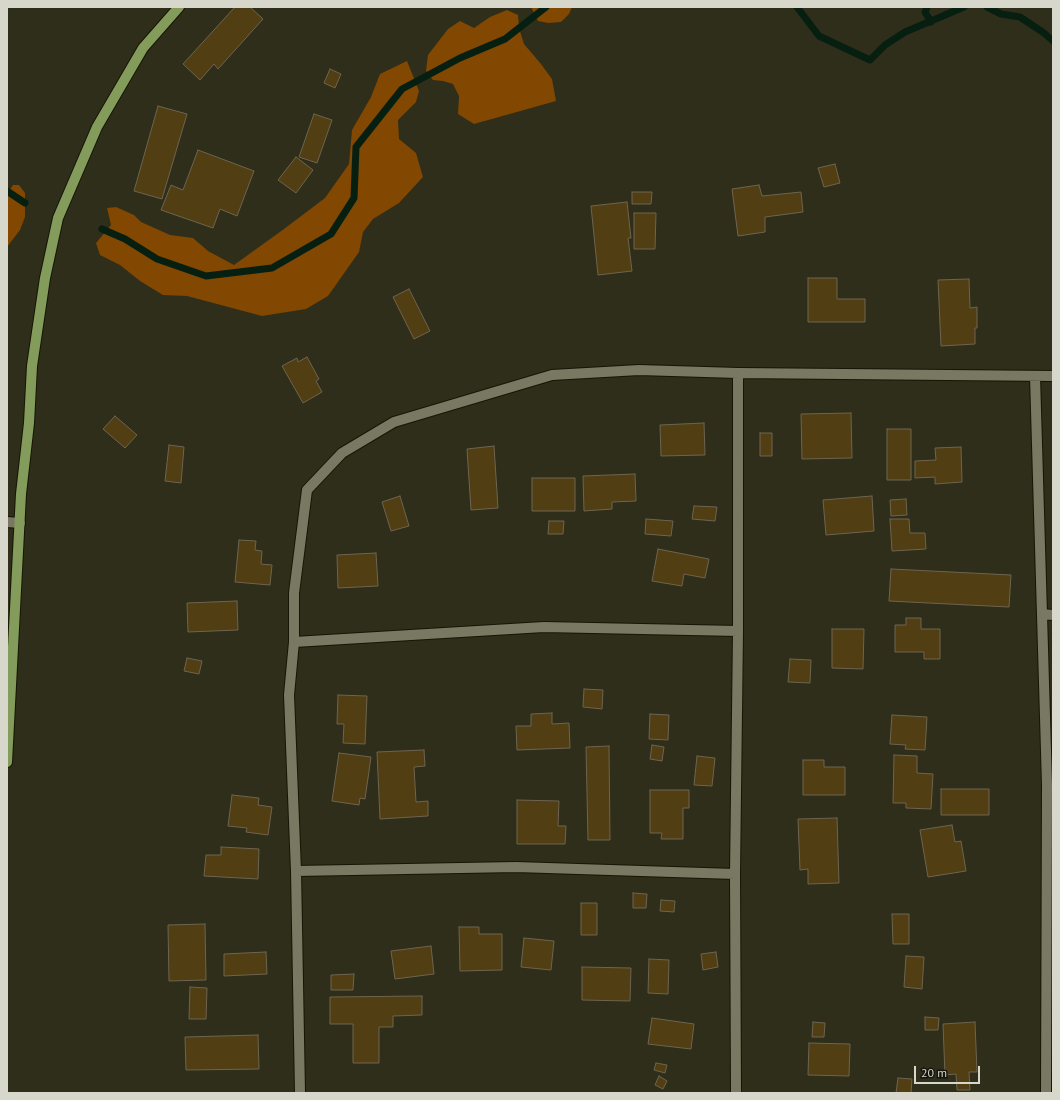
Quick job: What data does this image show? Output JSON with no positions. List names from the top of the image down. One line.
{"scale_bar":"20 m"}
